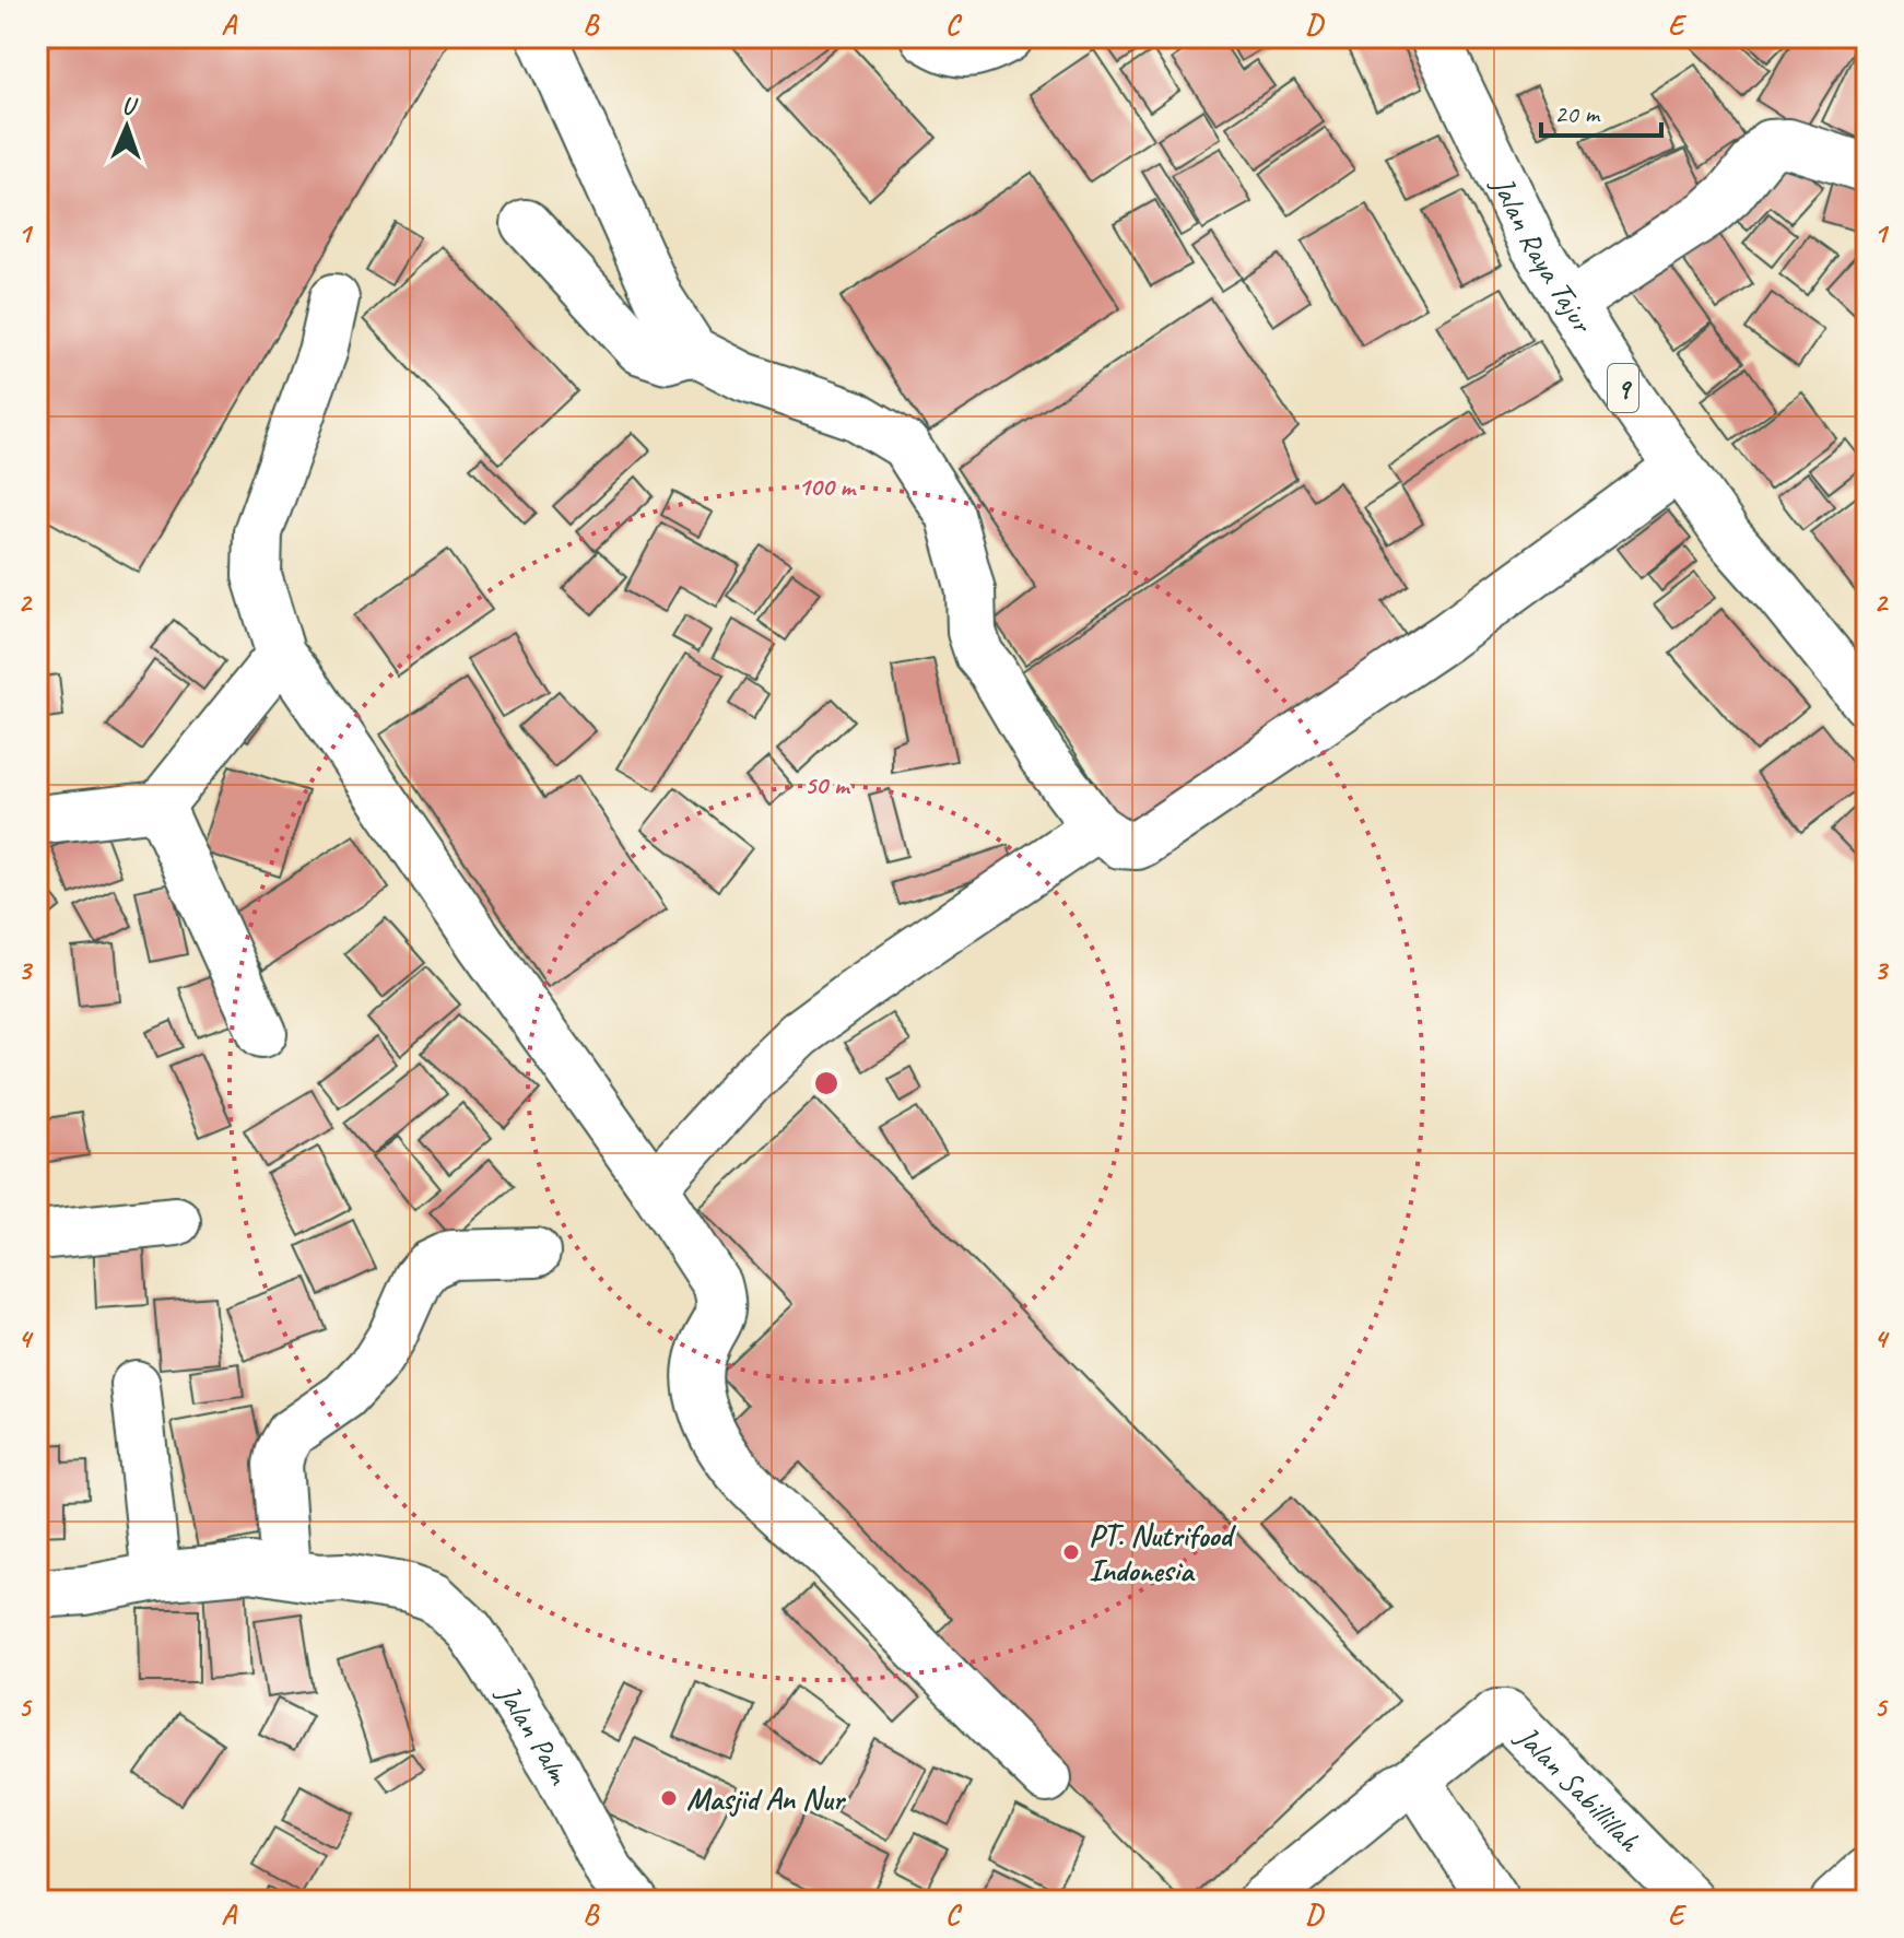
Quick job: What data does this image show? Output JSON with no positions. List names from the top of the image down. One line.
{"streets":{"main road":["Jalan Raya Tajur","9","Jalan Palm","Jalan Sabillillah"]},"places":["PT. Nutrifood Indonesia","Masjid An Nur"],"scale_bar":"20 m","north":"top","grid":{"columns":["A","B","C","D","E"],"rows":["1","2","3","4","5"]},"rings":["100 m","50 m"]}
